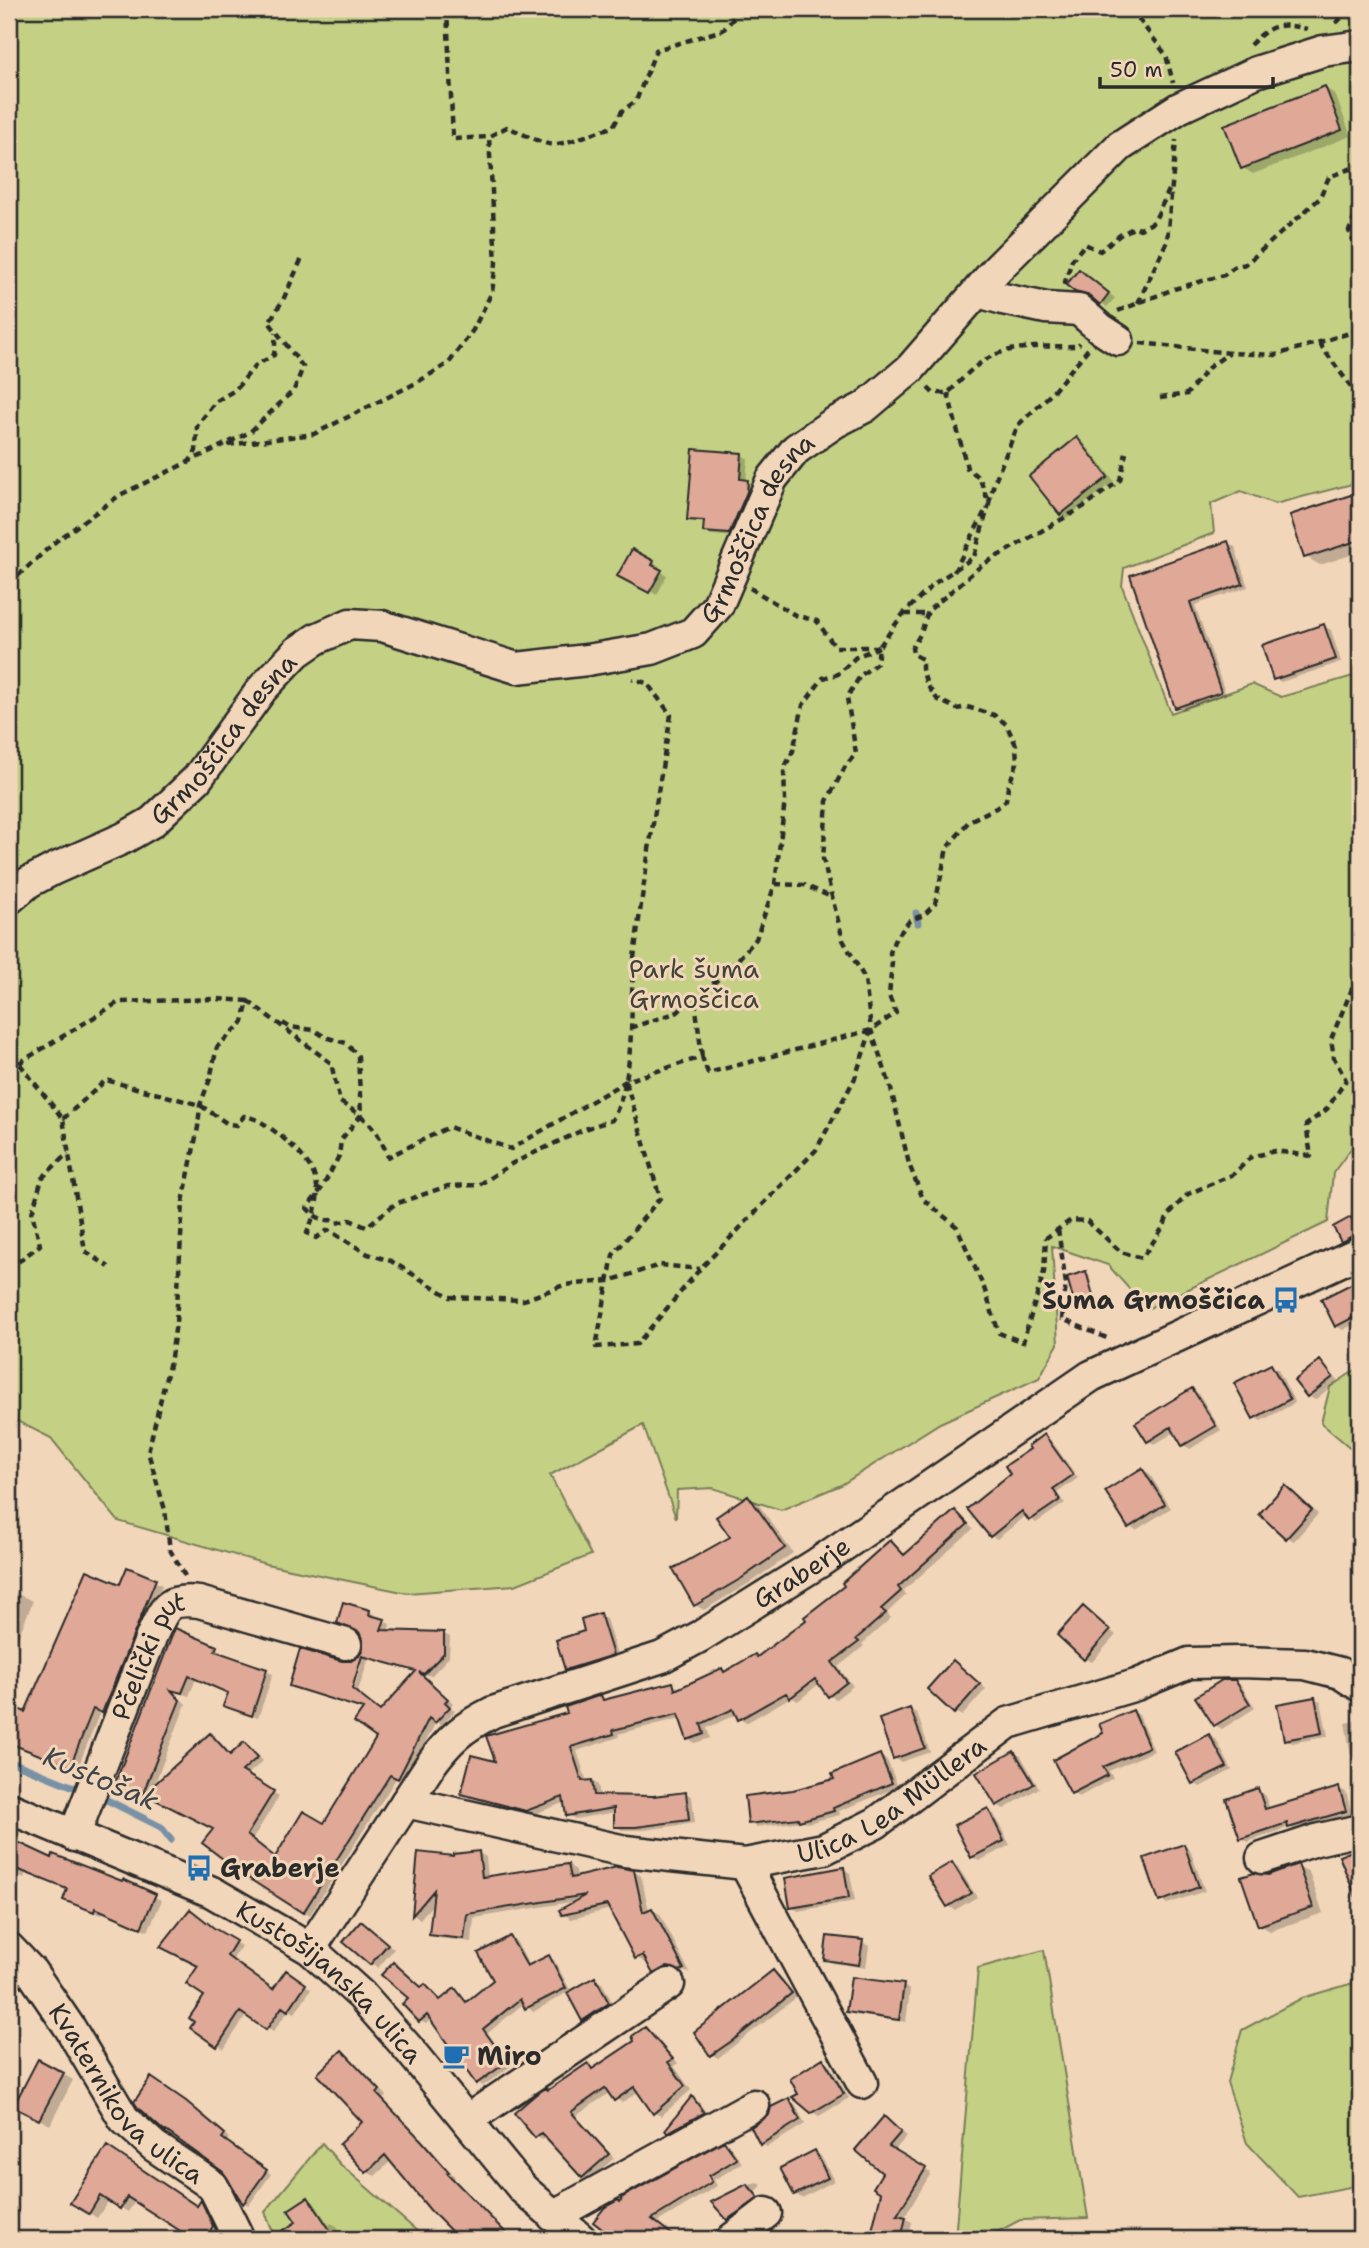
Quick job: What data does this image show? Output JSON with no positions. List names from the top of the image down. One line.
{"streets":{"street":["Grmoščica desna","Graberje","Pčelički put","Ulica Lea Müllera","Kustošijanska ulica","Kvaternikova ulica"]},"crossings":[["Graberje","Ulica Lea Müllera"],["Graberje","Kustošijanska ulica"],["Pčelički put","Kustošijanska ulica"]],"water":["Kustošak"],"parks":["Park šuma Grmoščica"],"places":{"bus stop":["Šuma Grmoščica","Graberje"],"cafe":["Miro"]},"scale_bar":"50 m"}
